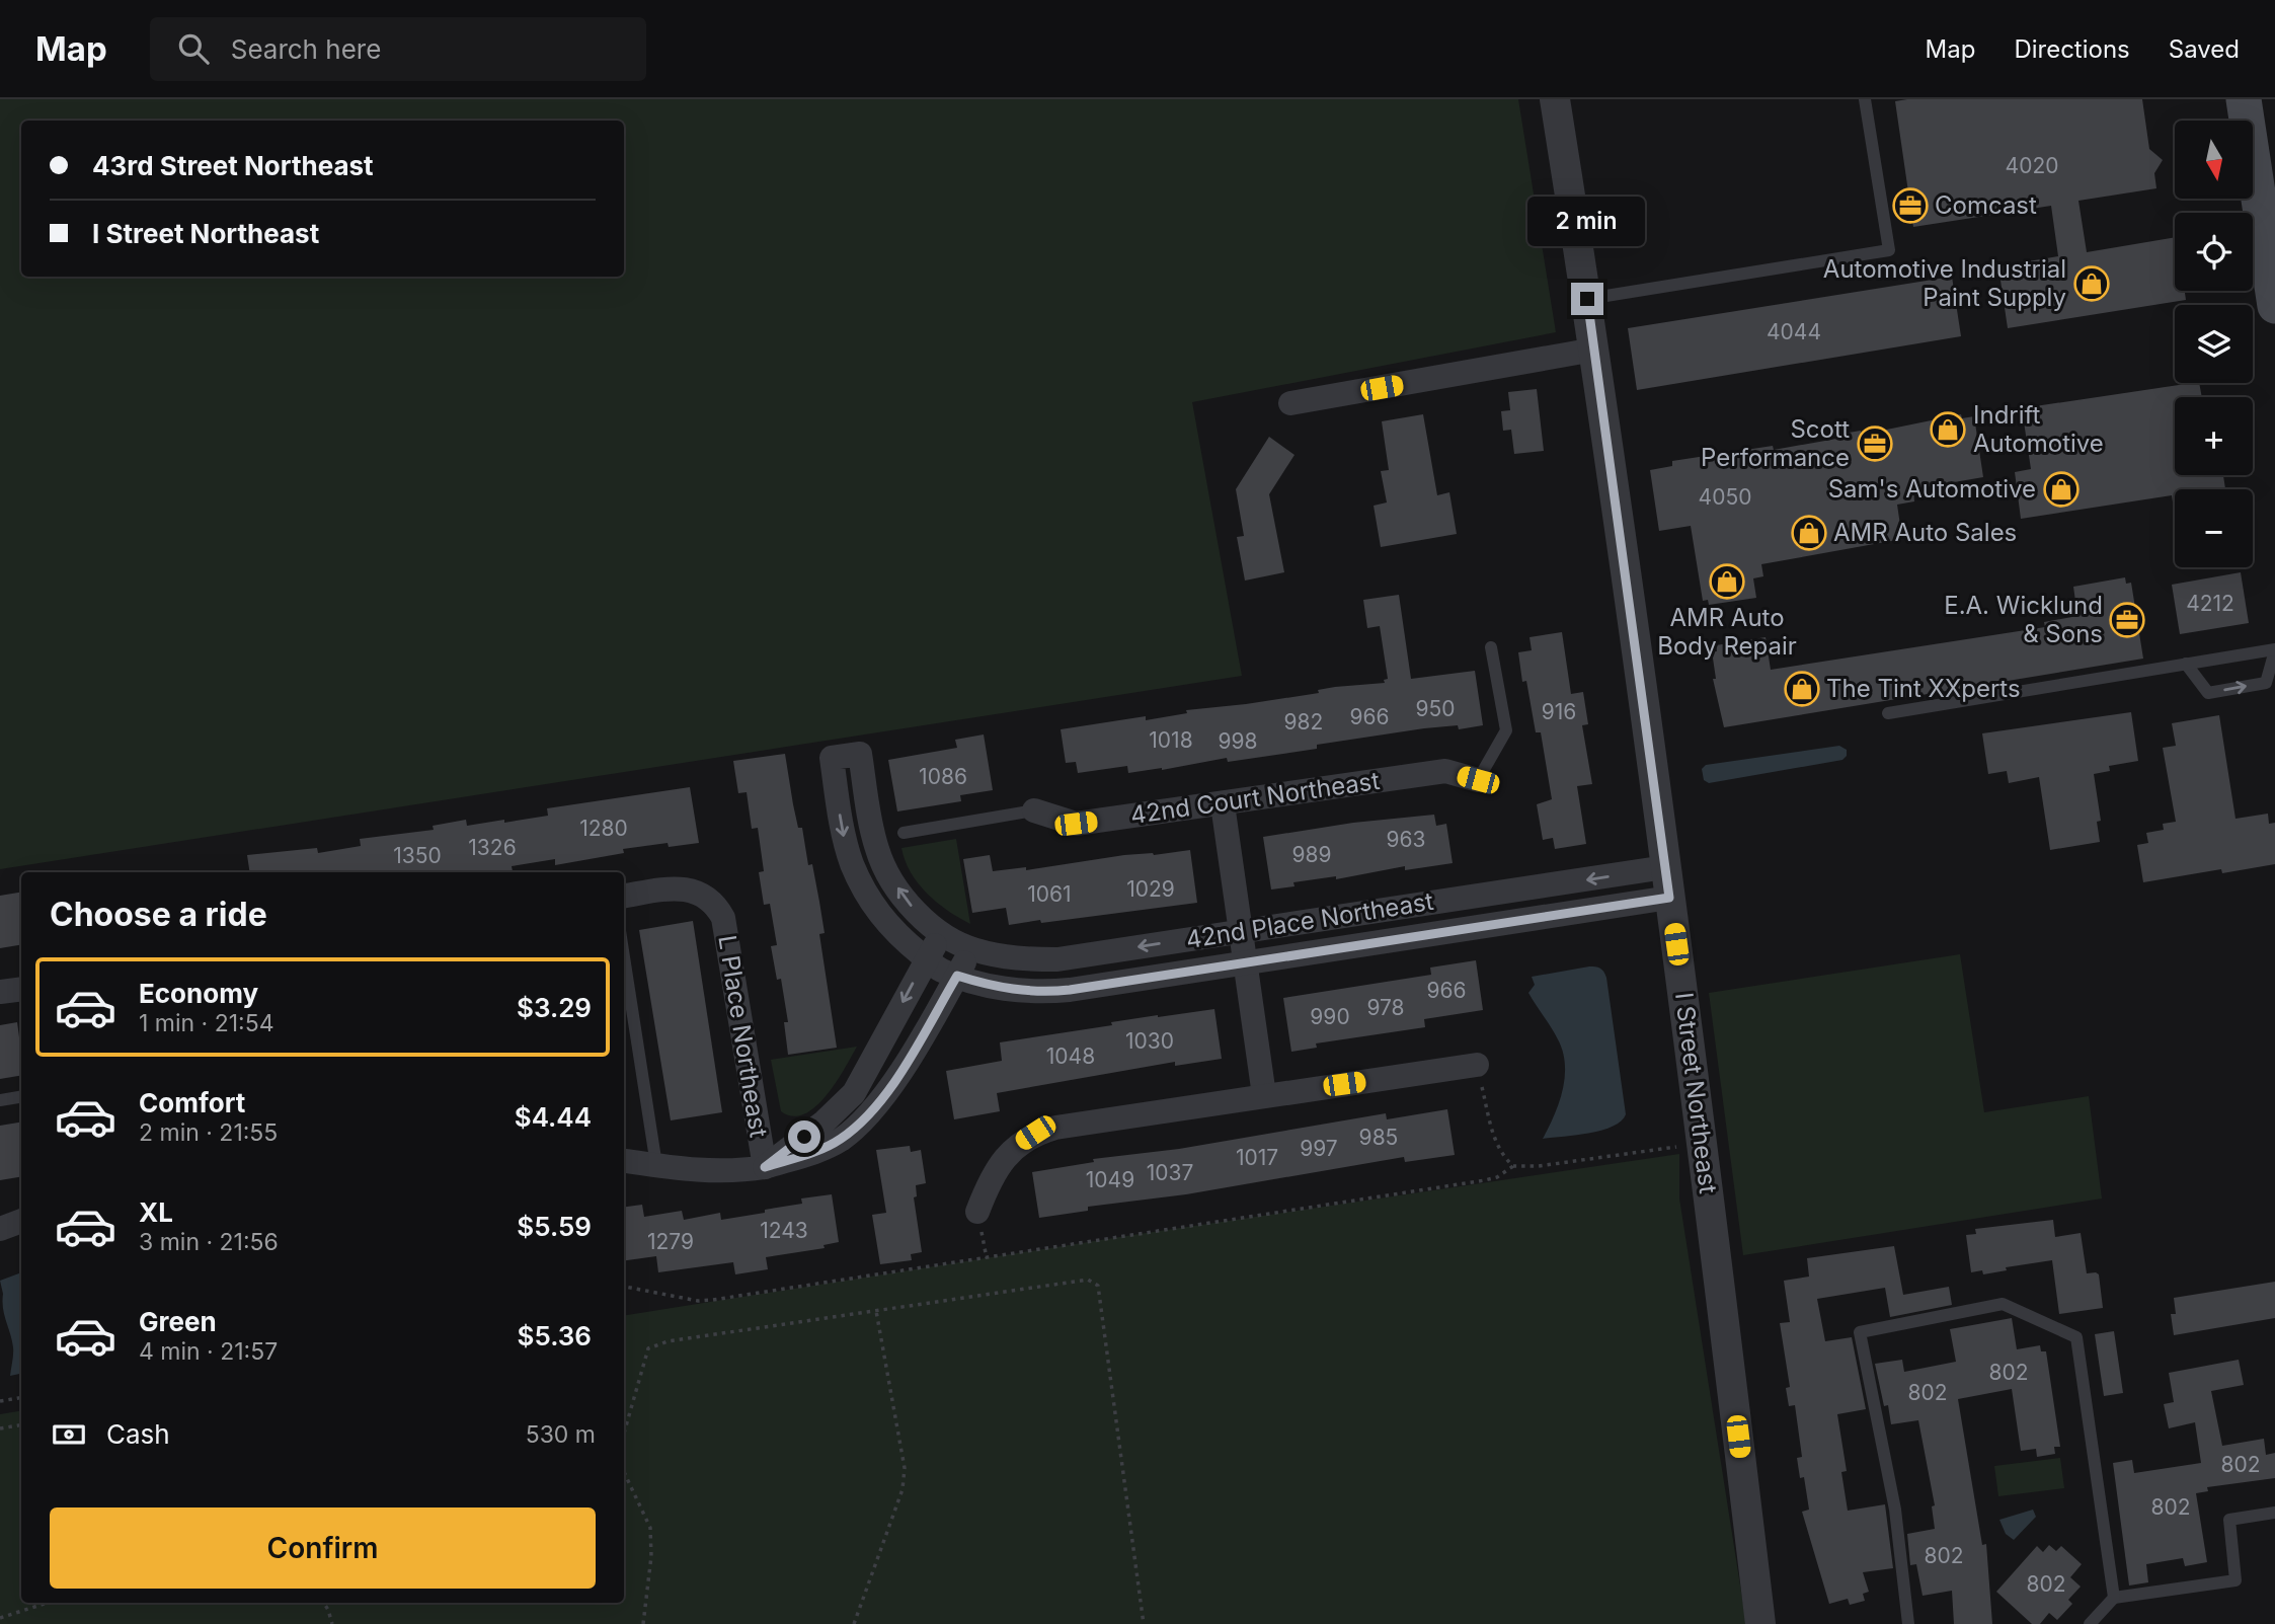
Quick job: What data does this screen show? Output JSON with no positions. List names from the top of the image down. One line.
{"streets":{"street":["42nd Court Northeast","42nd Place Northeast","L Place Northeast","I Street Northeast"]},"crossings":[["42nd Place Northeast","I Street Northeast"]],"places":{"office":["Comcast","Scott Performance","E.A. Wicklund & Sons"],"shop":["Automotive Industrial Paint Supply","Indrift Automotive","Sam's Automotive","AMR Auto Sales","AMR Auto Body Repair","The Tint XXperts"]},"house_numbers":["4020","4044","4050","4212","950","916","966","982","1018","998","1086","1280","963","1326","989","1350","1029","1061","966","978","990","1030","1048","985","997","1017","1037","1049","1243","1279","802","802","802","802","802","802"],"north":"bottom","page":{"header":"Map","search":"Search here","nav":["Map","Directions","Saved"],"map_buttons":["+","−"],"banner":["43rd Street Northeast","I Street Northeast"],"bubble":"2 min","heading":"Choose a ride","list":[{"name":"Economy","note":"1 min · 21:54","value":"$3.29"},{"name":"Comfort","note":"2 min · 21:55","value":"$4.44"},{"name":"XL","note":"3 min · 21:56","value":"$5.59"},{"name":"Green","note":"4 min · 21:57","value":"$5.36"}],"pay":["Cash","530 m"],"buttons":"Confirm"}}
